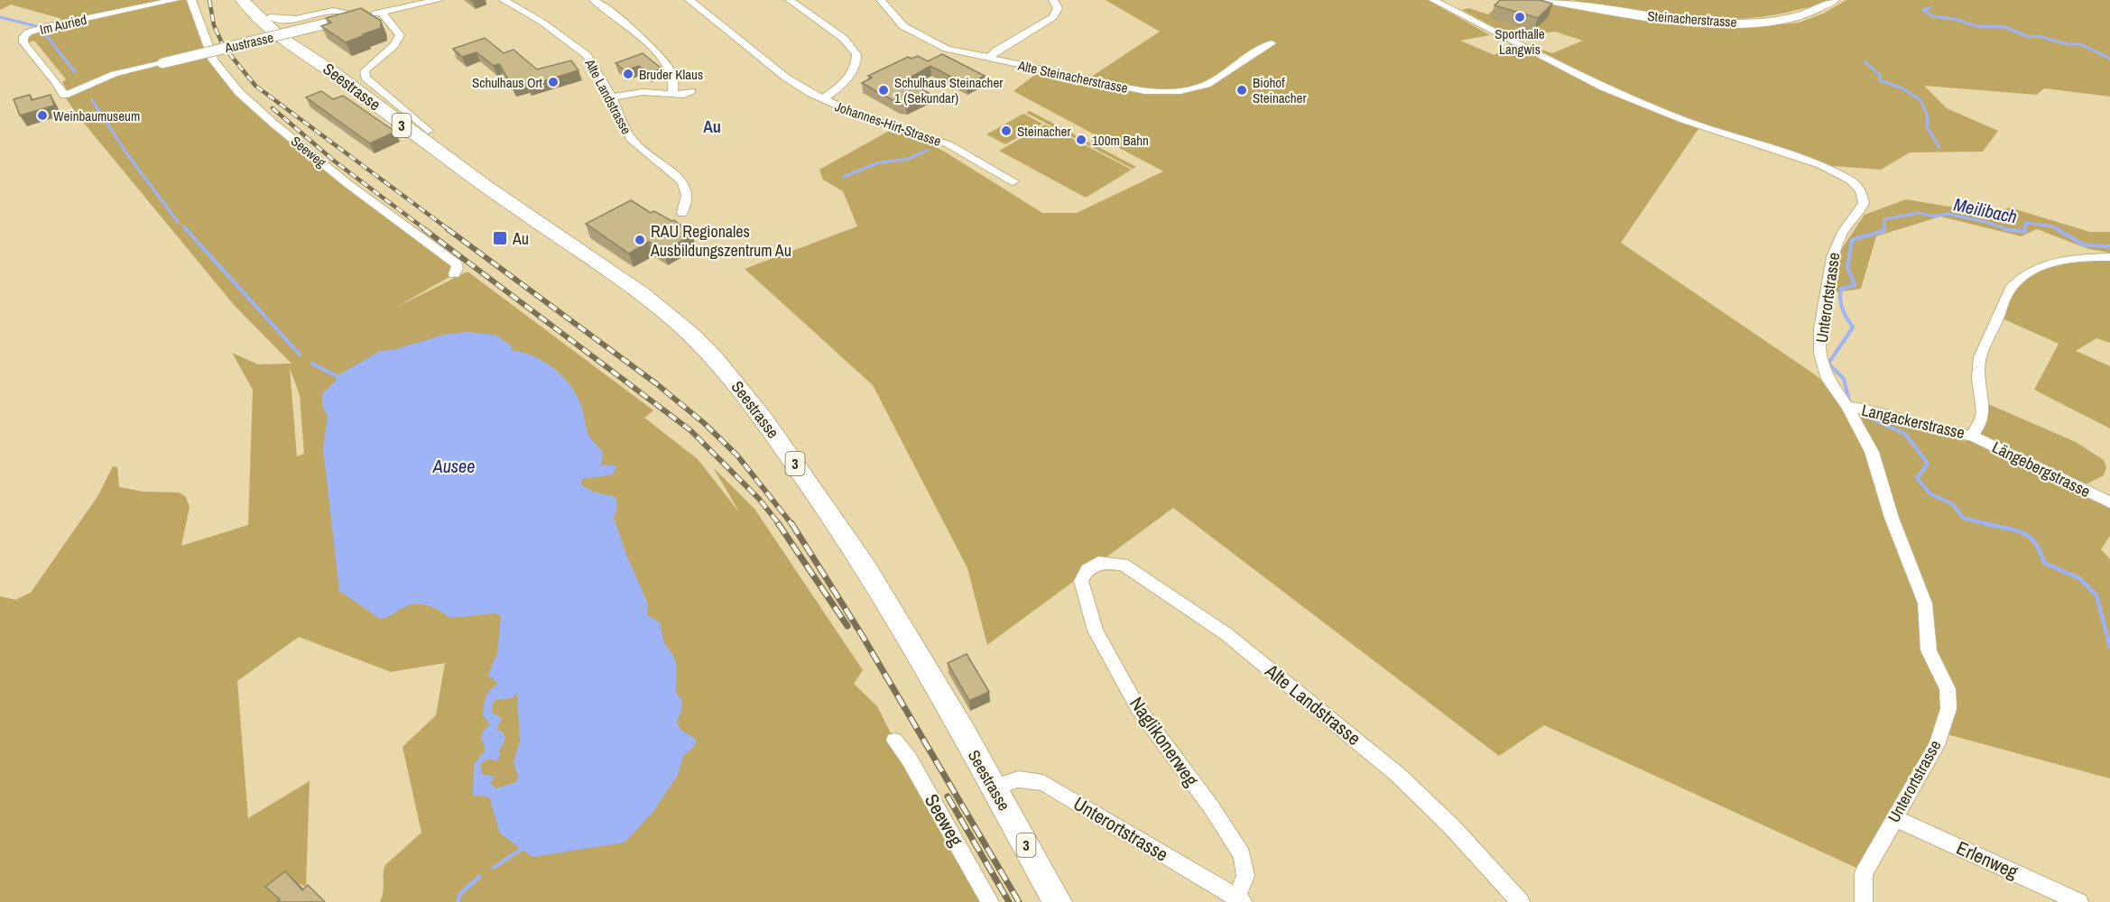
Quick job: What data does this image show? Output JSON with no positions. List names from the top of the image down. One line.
{"streets":{"main road":["Seestrasse","3"],"street":["Steinacherstrasse","Im Auried","Austrasse","Alte Steinacherstrasse","Alte Landstrasse","Johannes-Hirt-Strasse","Seeweg","Unterortstrasse","Langackerstrasse","Längebergstrasse","Naglikonerweg","Erlenweg"]},"crossings":[["Im Auried","Austrasse"],["Seestrasse","Unterortstrasse"],["Alte Landstrasse","Naglikonerweg"],["Unterortstrasse","Langackerstrasse"],["Unterortstrasse","Naglikonerweg"],["Unterortstrasse","Erlenweg"],["Langackerstrasse","Längebergstrasse"]],"districts":["Au"],"water":["Meilibach","Ausee"],"places":{"other":["Sporthalle Langwis","Bruder Klaus","Schulhaus Ort","Schulhaus Steinacher 1 (Sekundar)","Biohof Steinacher","Weinbaumuseum","Steinacher","100m Bahn","RAU Regionales Ausbildungszentrum Au"],"transit":["Au"]}}
